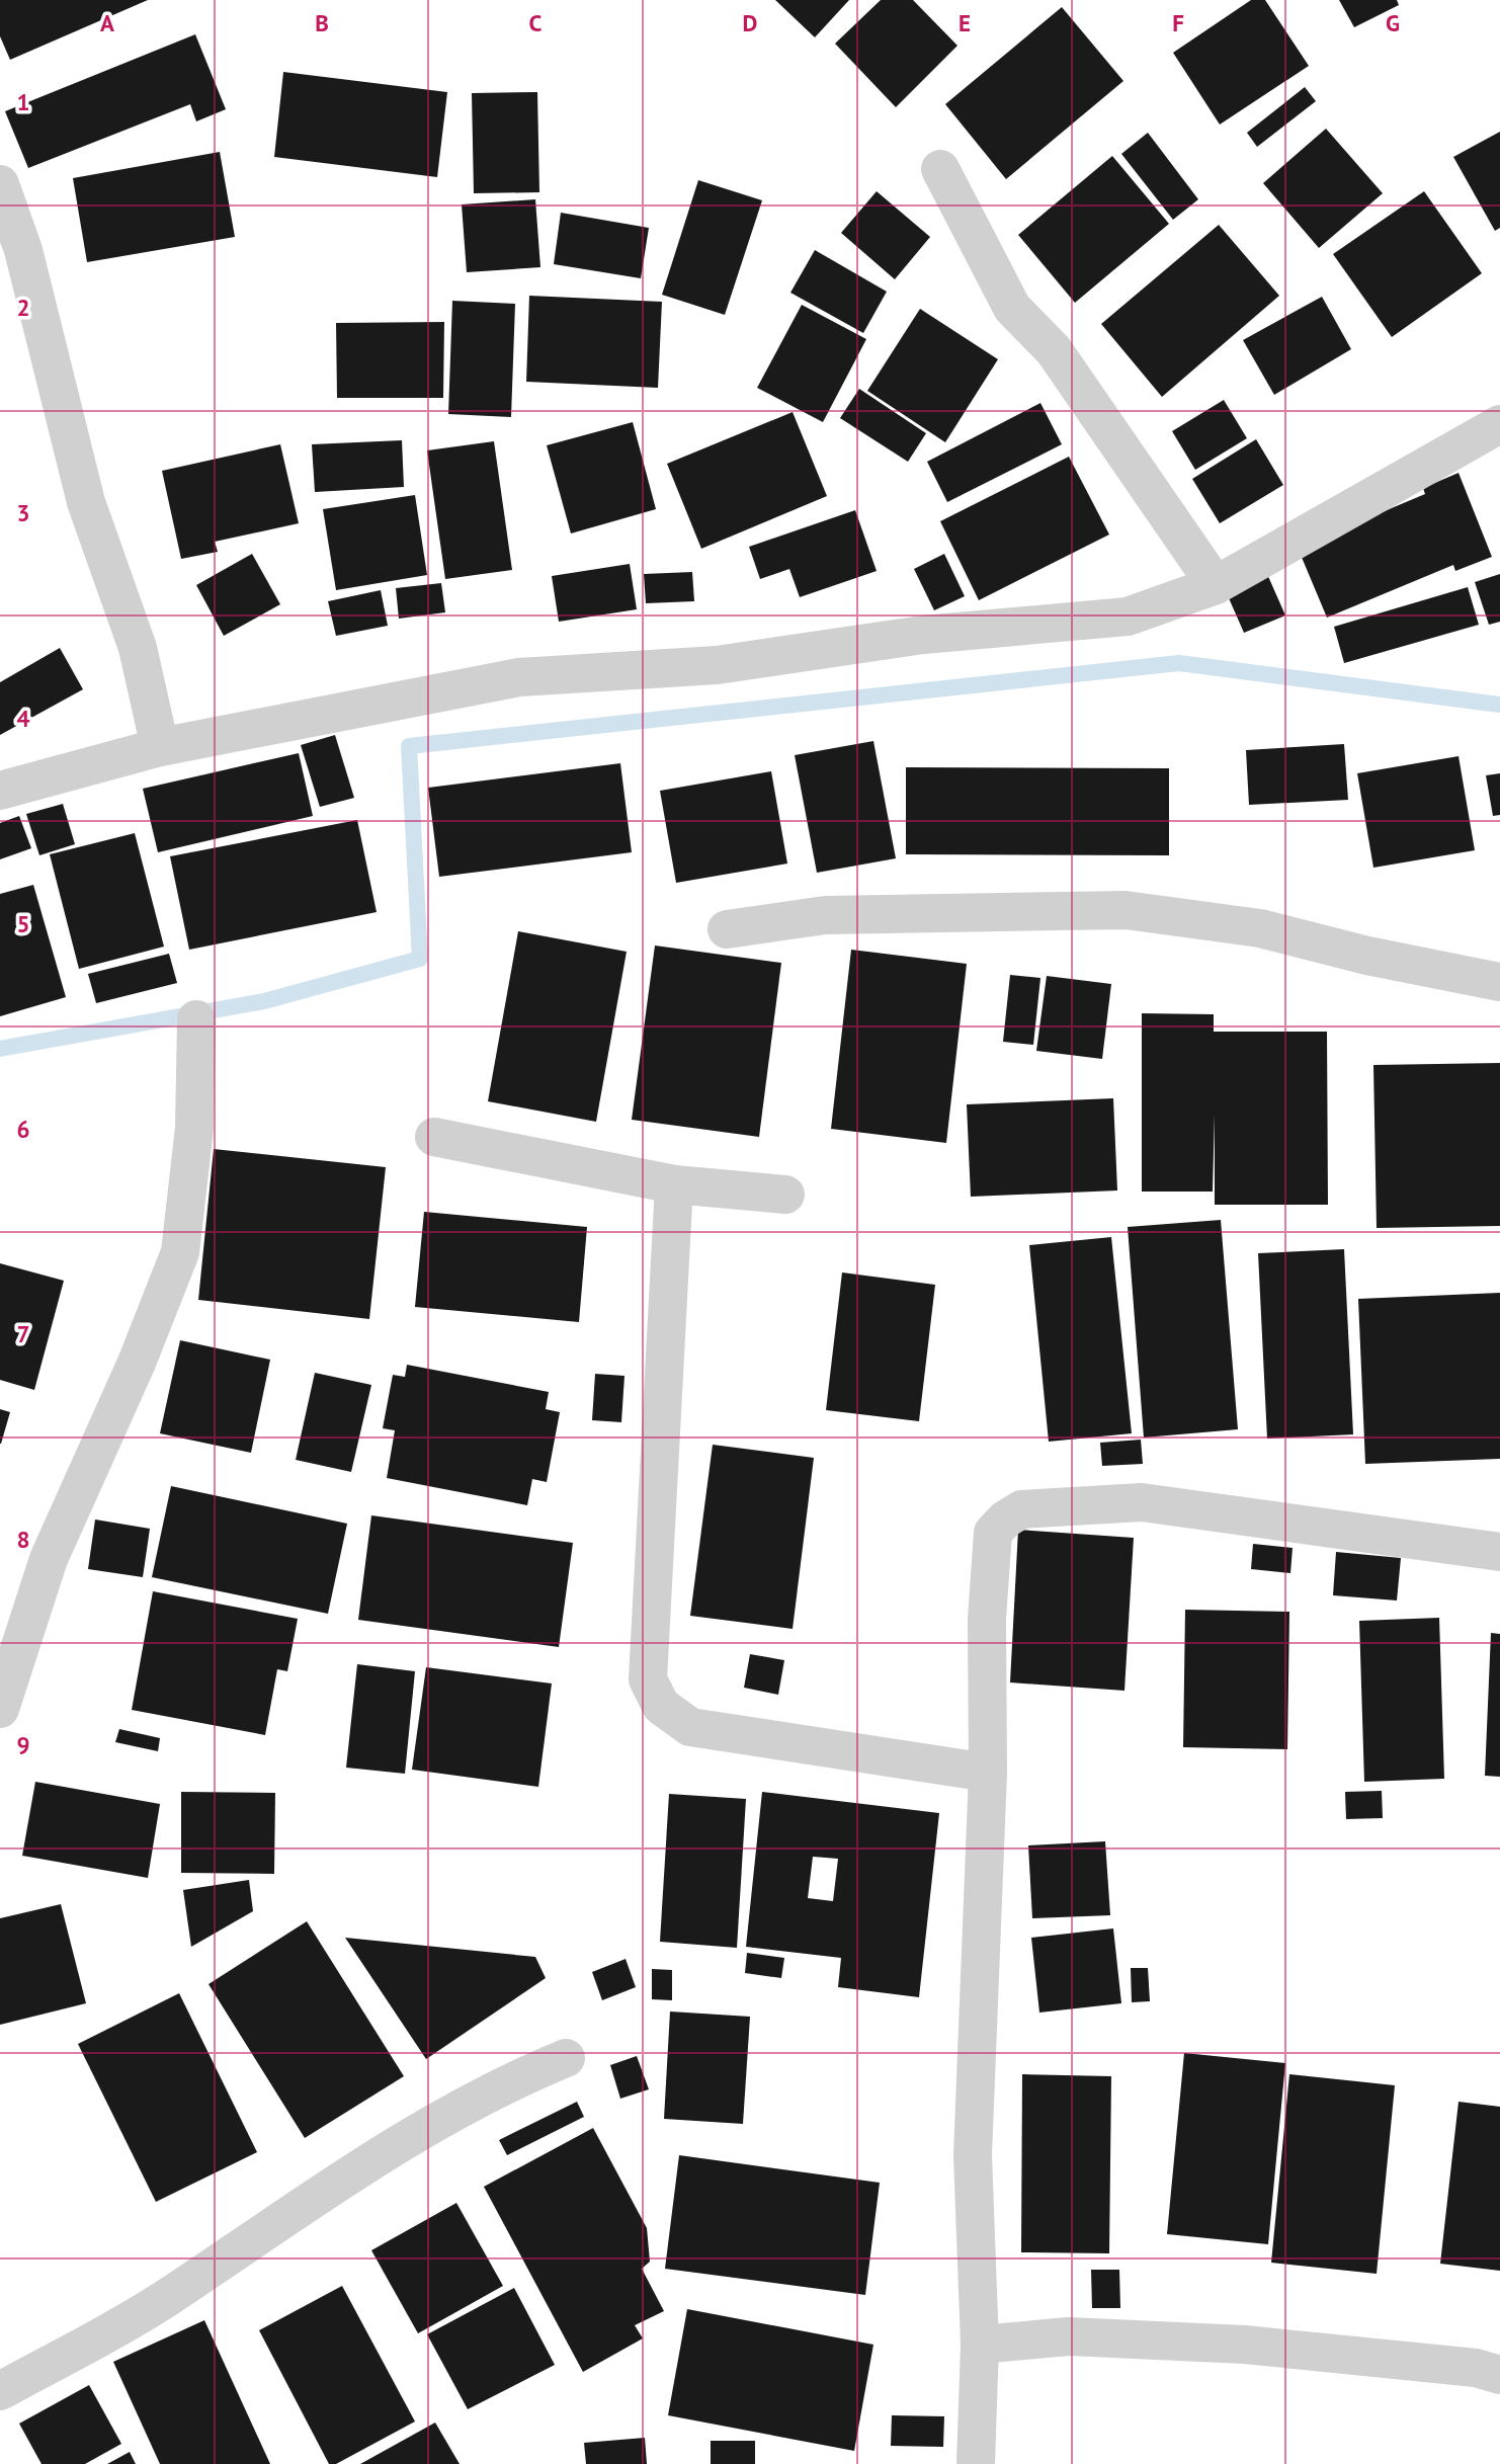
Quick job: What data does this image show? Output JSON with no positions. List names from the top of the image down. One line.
{"grid":{"columns":["A","B","C","D","E","F","G"],"rows":["1","2","3","4","5","6","7","8","9"]}}
